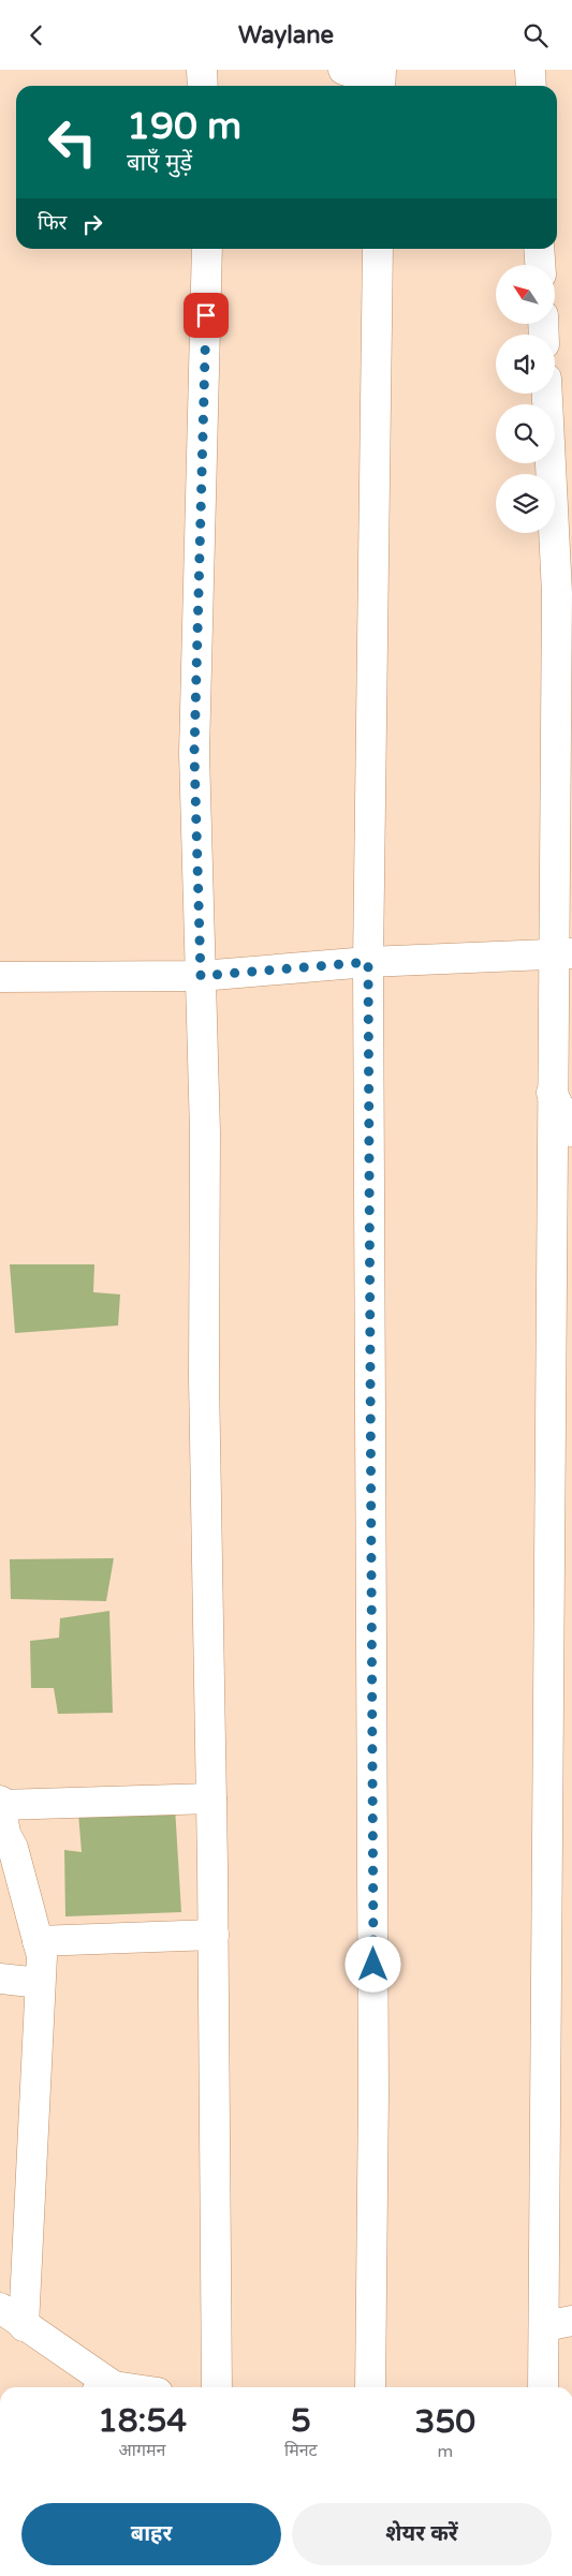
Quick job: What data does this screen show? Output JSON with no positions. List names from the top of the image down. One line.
{"north":"top left","page":{"header":"Waylane","turn":["190 m","बाएँ मुड़ें"],"then":"फिर","eta":["18:54","आगमन","5","मिनट","350","m"],"buttons":["बाहर","शेयर करें"]}}
